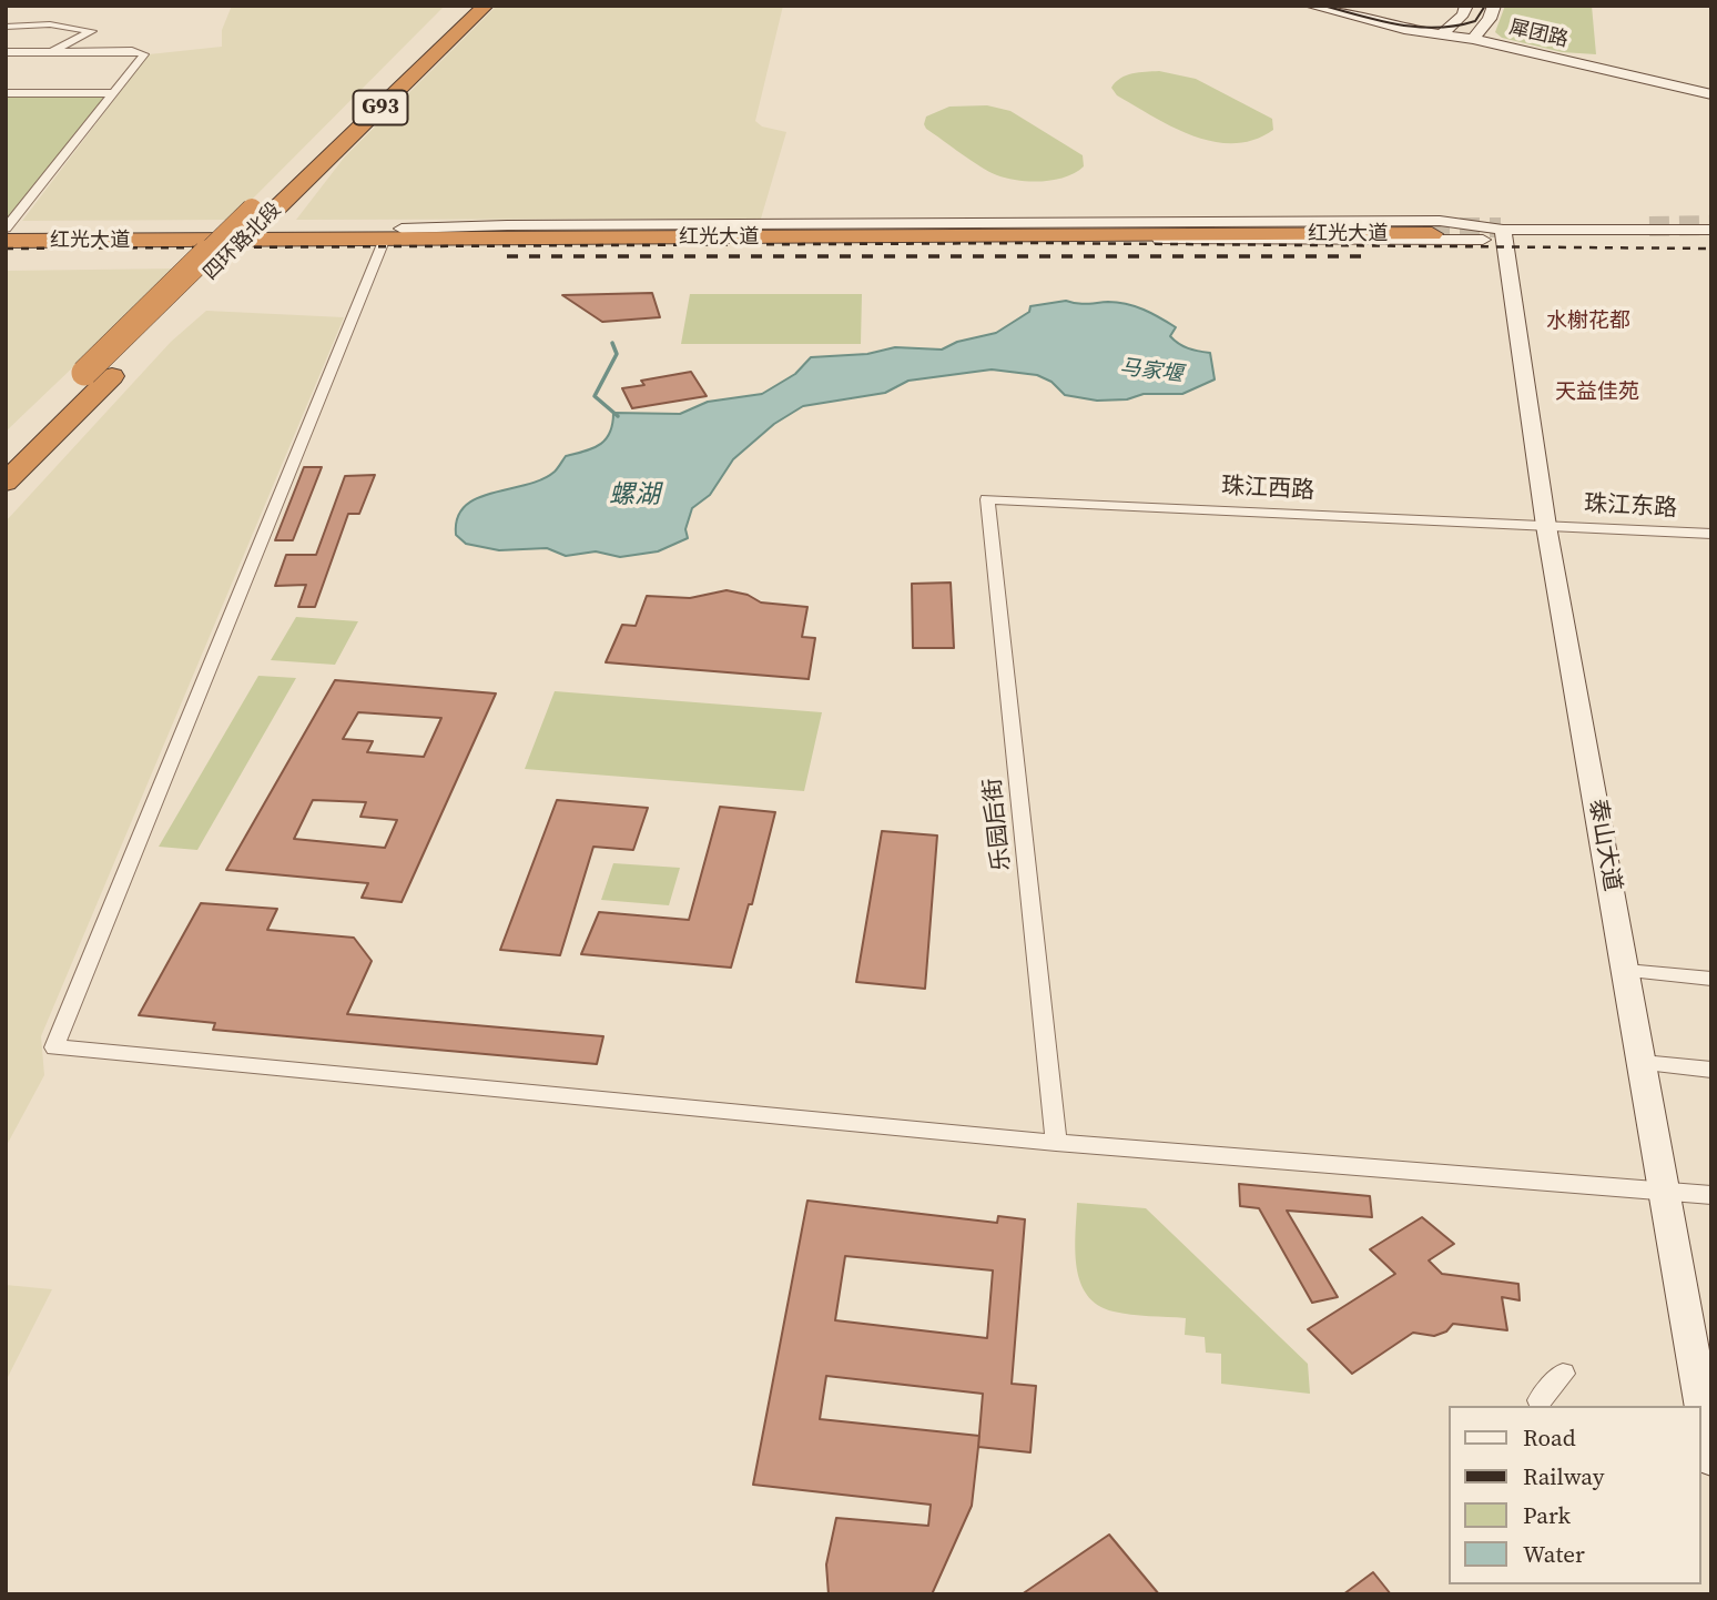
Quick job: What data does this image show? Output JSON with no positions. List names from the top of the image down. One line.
{"streets":{"highway":["G93","红光大道","四环路北段"],"main road":["犀团路","泰山大道"],"street":["珠江西路","珠江东路","乐园后街"]},"crossings":[["珠江西路","珠江东路"],["珠江西路","乐园后街"],["珠江西路","泰山大道"],["珠江东路","泰山大道"]],"districts":["水榭花都","天益佳苑"],"water":["马家堰","螺湖"],"legend":["Road","Railway","Park","Water"]}
